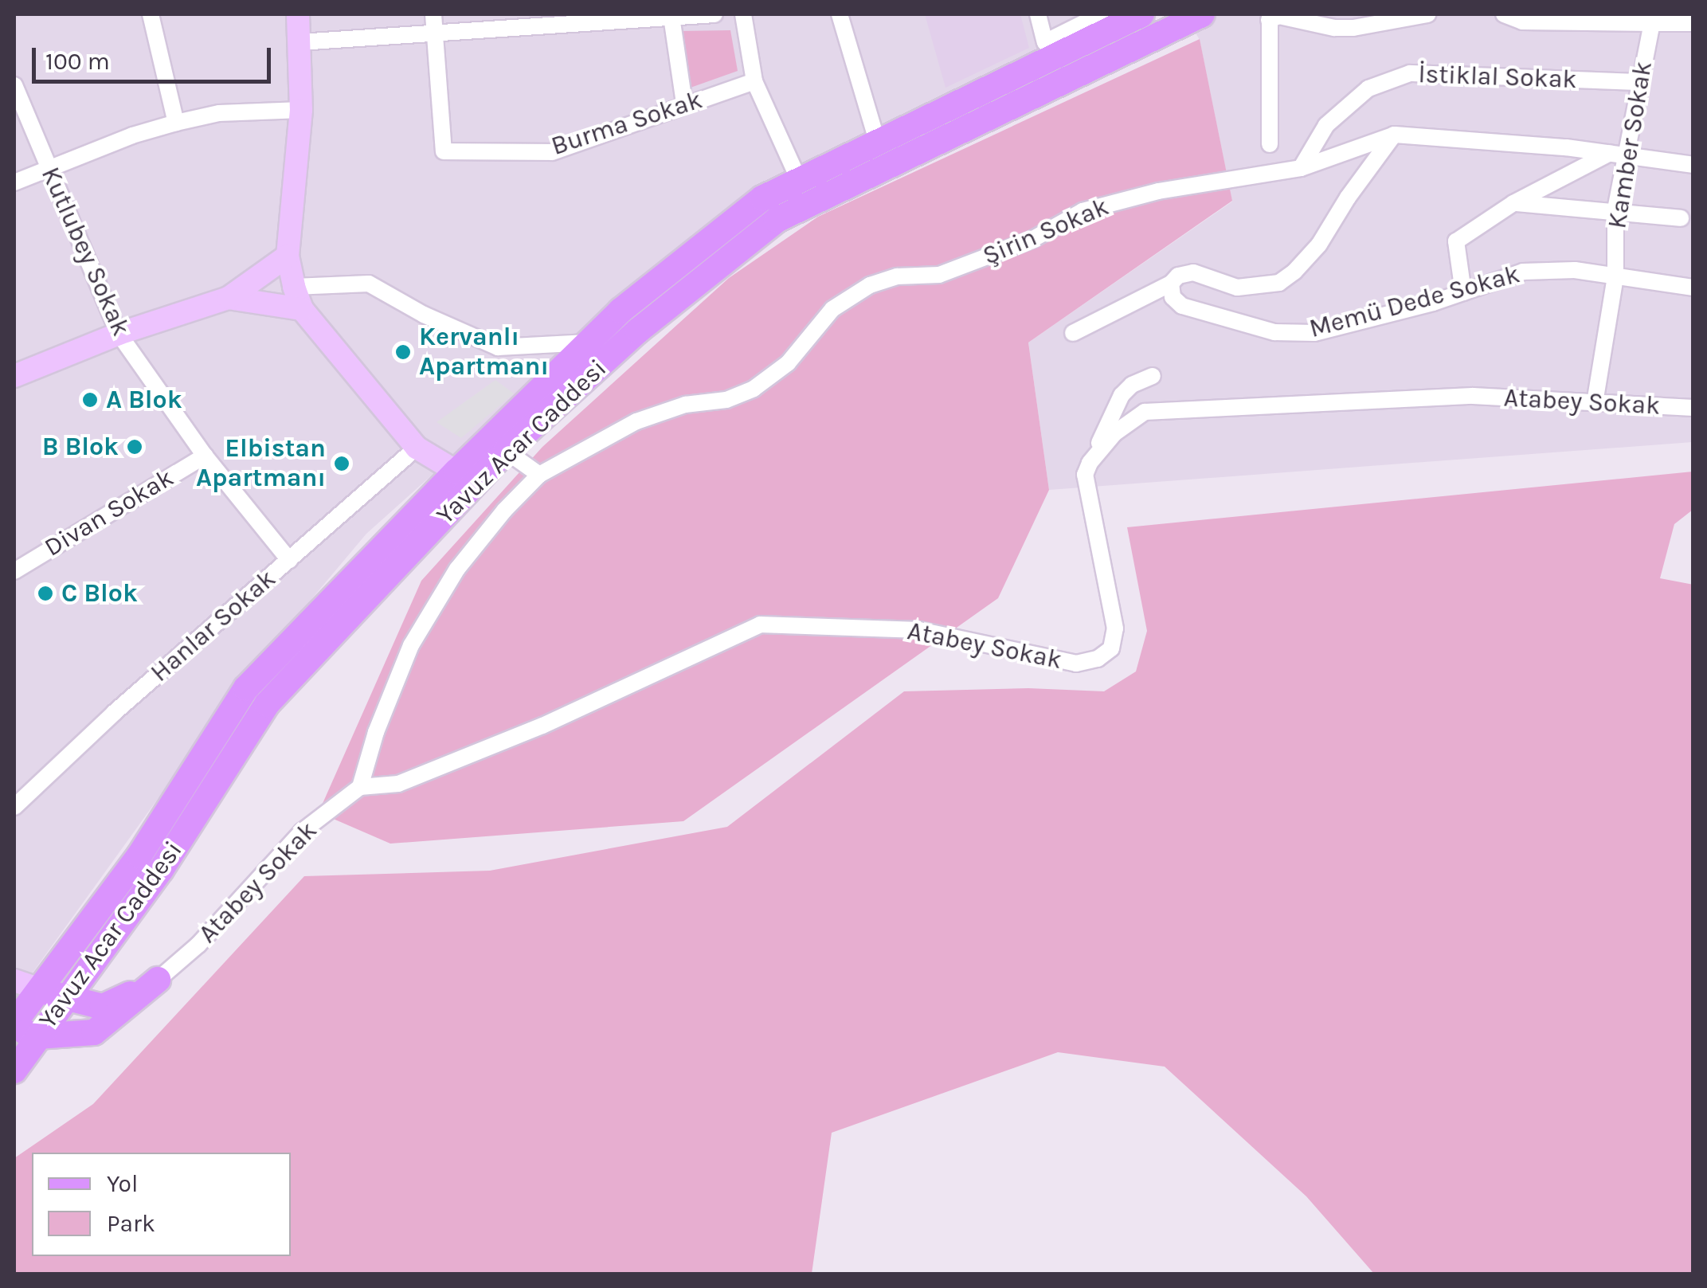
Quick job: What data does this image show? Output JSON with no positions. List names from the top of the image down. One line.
{"streets":{"main road":["Yavuz Acar Caddesi"],"street":["İstiklal Sokak","Burma Sokak","Kamber Sokak","Şirin Sokak","Kutlubey Sokak","Memü Dede Sokak","Atabey Sokak","Divan Sokak","Hanlar Sokak"]},"crossings":[["İstiklal Sokak","Kamber Sokak"],["İstiklal Sokak","Şirin Sokak"],["Kamber Sokak","Şirin Sokak"],["Kamber Sokak","Memü Dede Sokak"],["Kamber Sokak","Atabey Sokak"],["Kutlubey Sokak","Divan Sokak"],["Kutlubey Sokak","Hanlar Sokak"]],"places":["Kervanlı Apartmanı","A Blok","B Blok","Elbistan Apartmanı","C Blok"],"legend":["Yol","Park"],"scale_bar":"100 m"}
